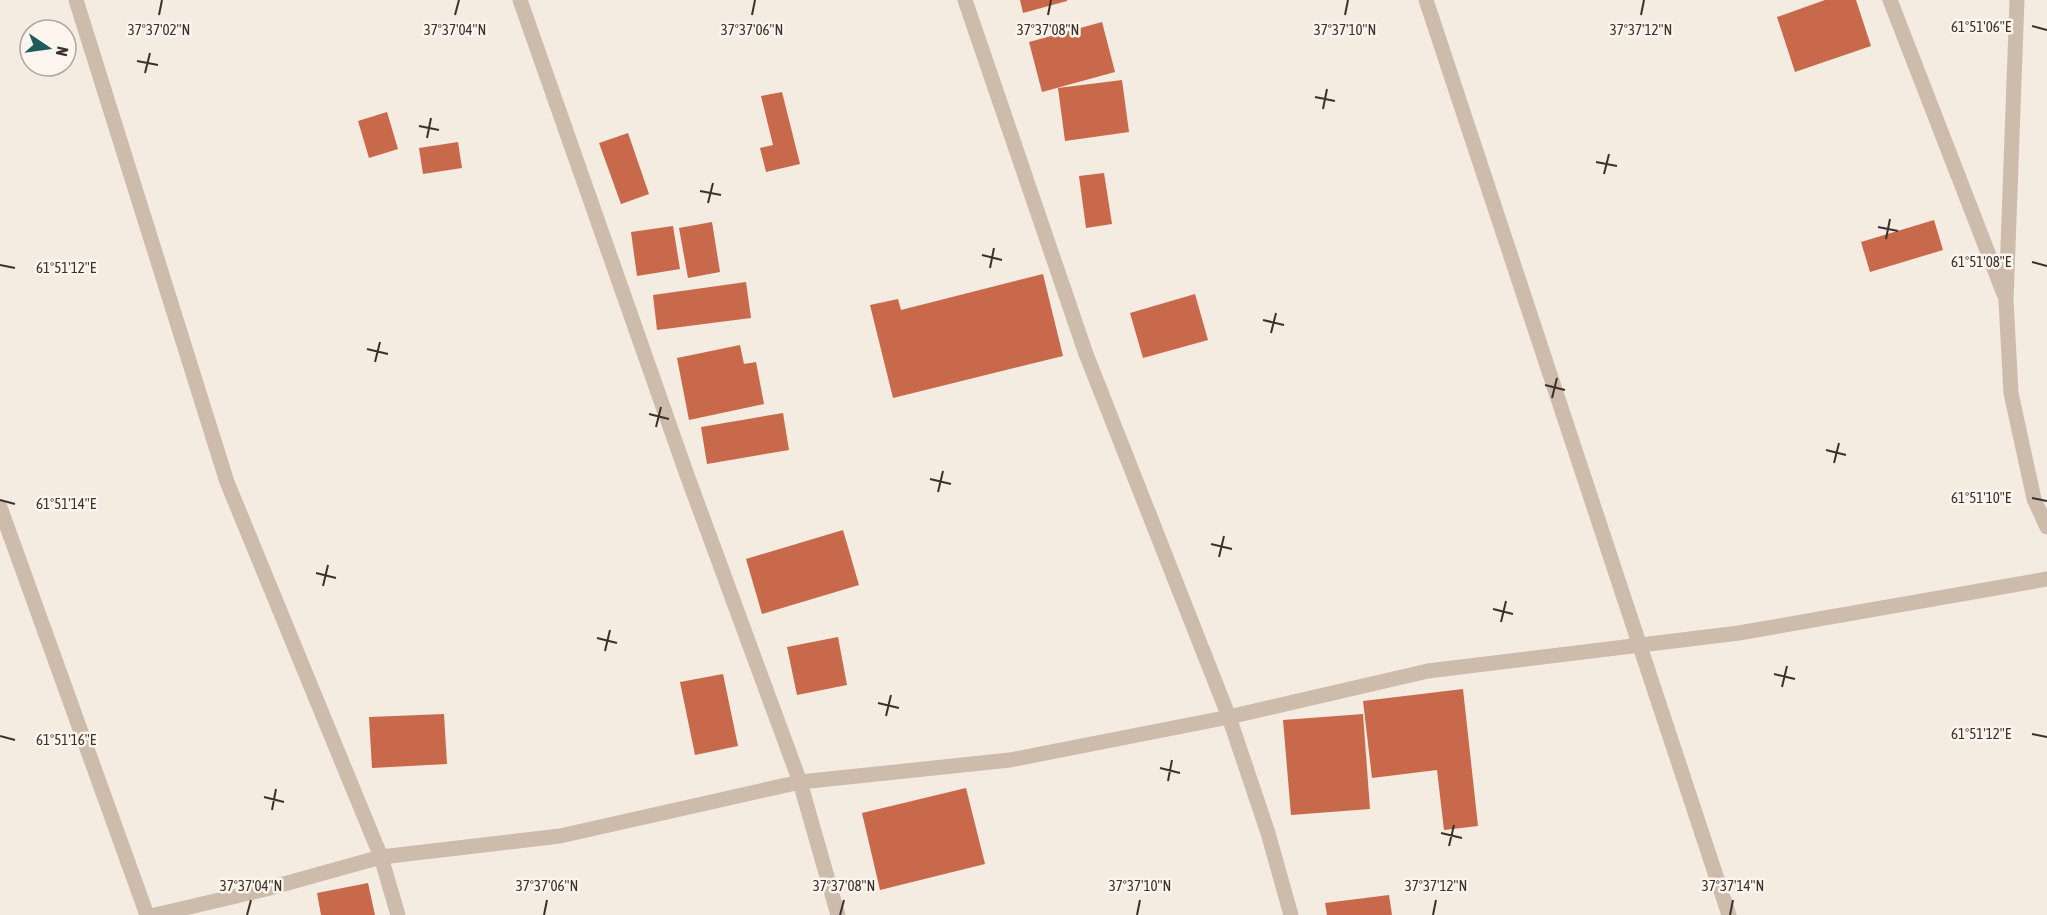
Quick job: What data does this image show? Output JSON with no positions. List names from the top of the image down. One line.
{"north":"right","coordinates":["61°51'06\"E","37°37'02\"N","37°37'04\"N","37°37'06\"N","37°37'08\"N","37°37'10\"N","37°37'12\"N","61°51'08\"E","61°51'12\"E","61°51'10\"E","61°51'14\"E","61°51'16\"E","37°37'14\"N"]}
